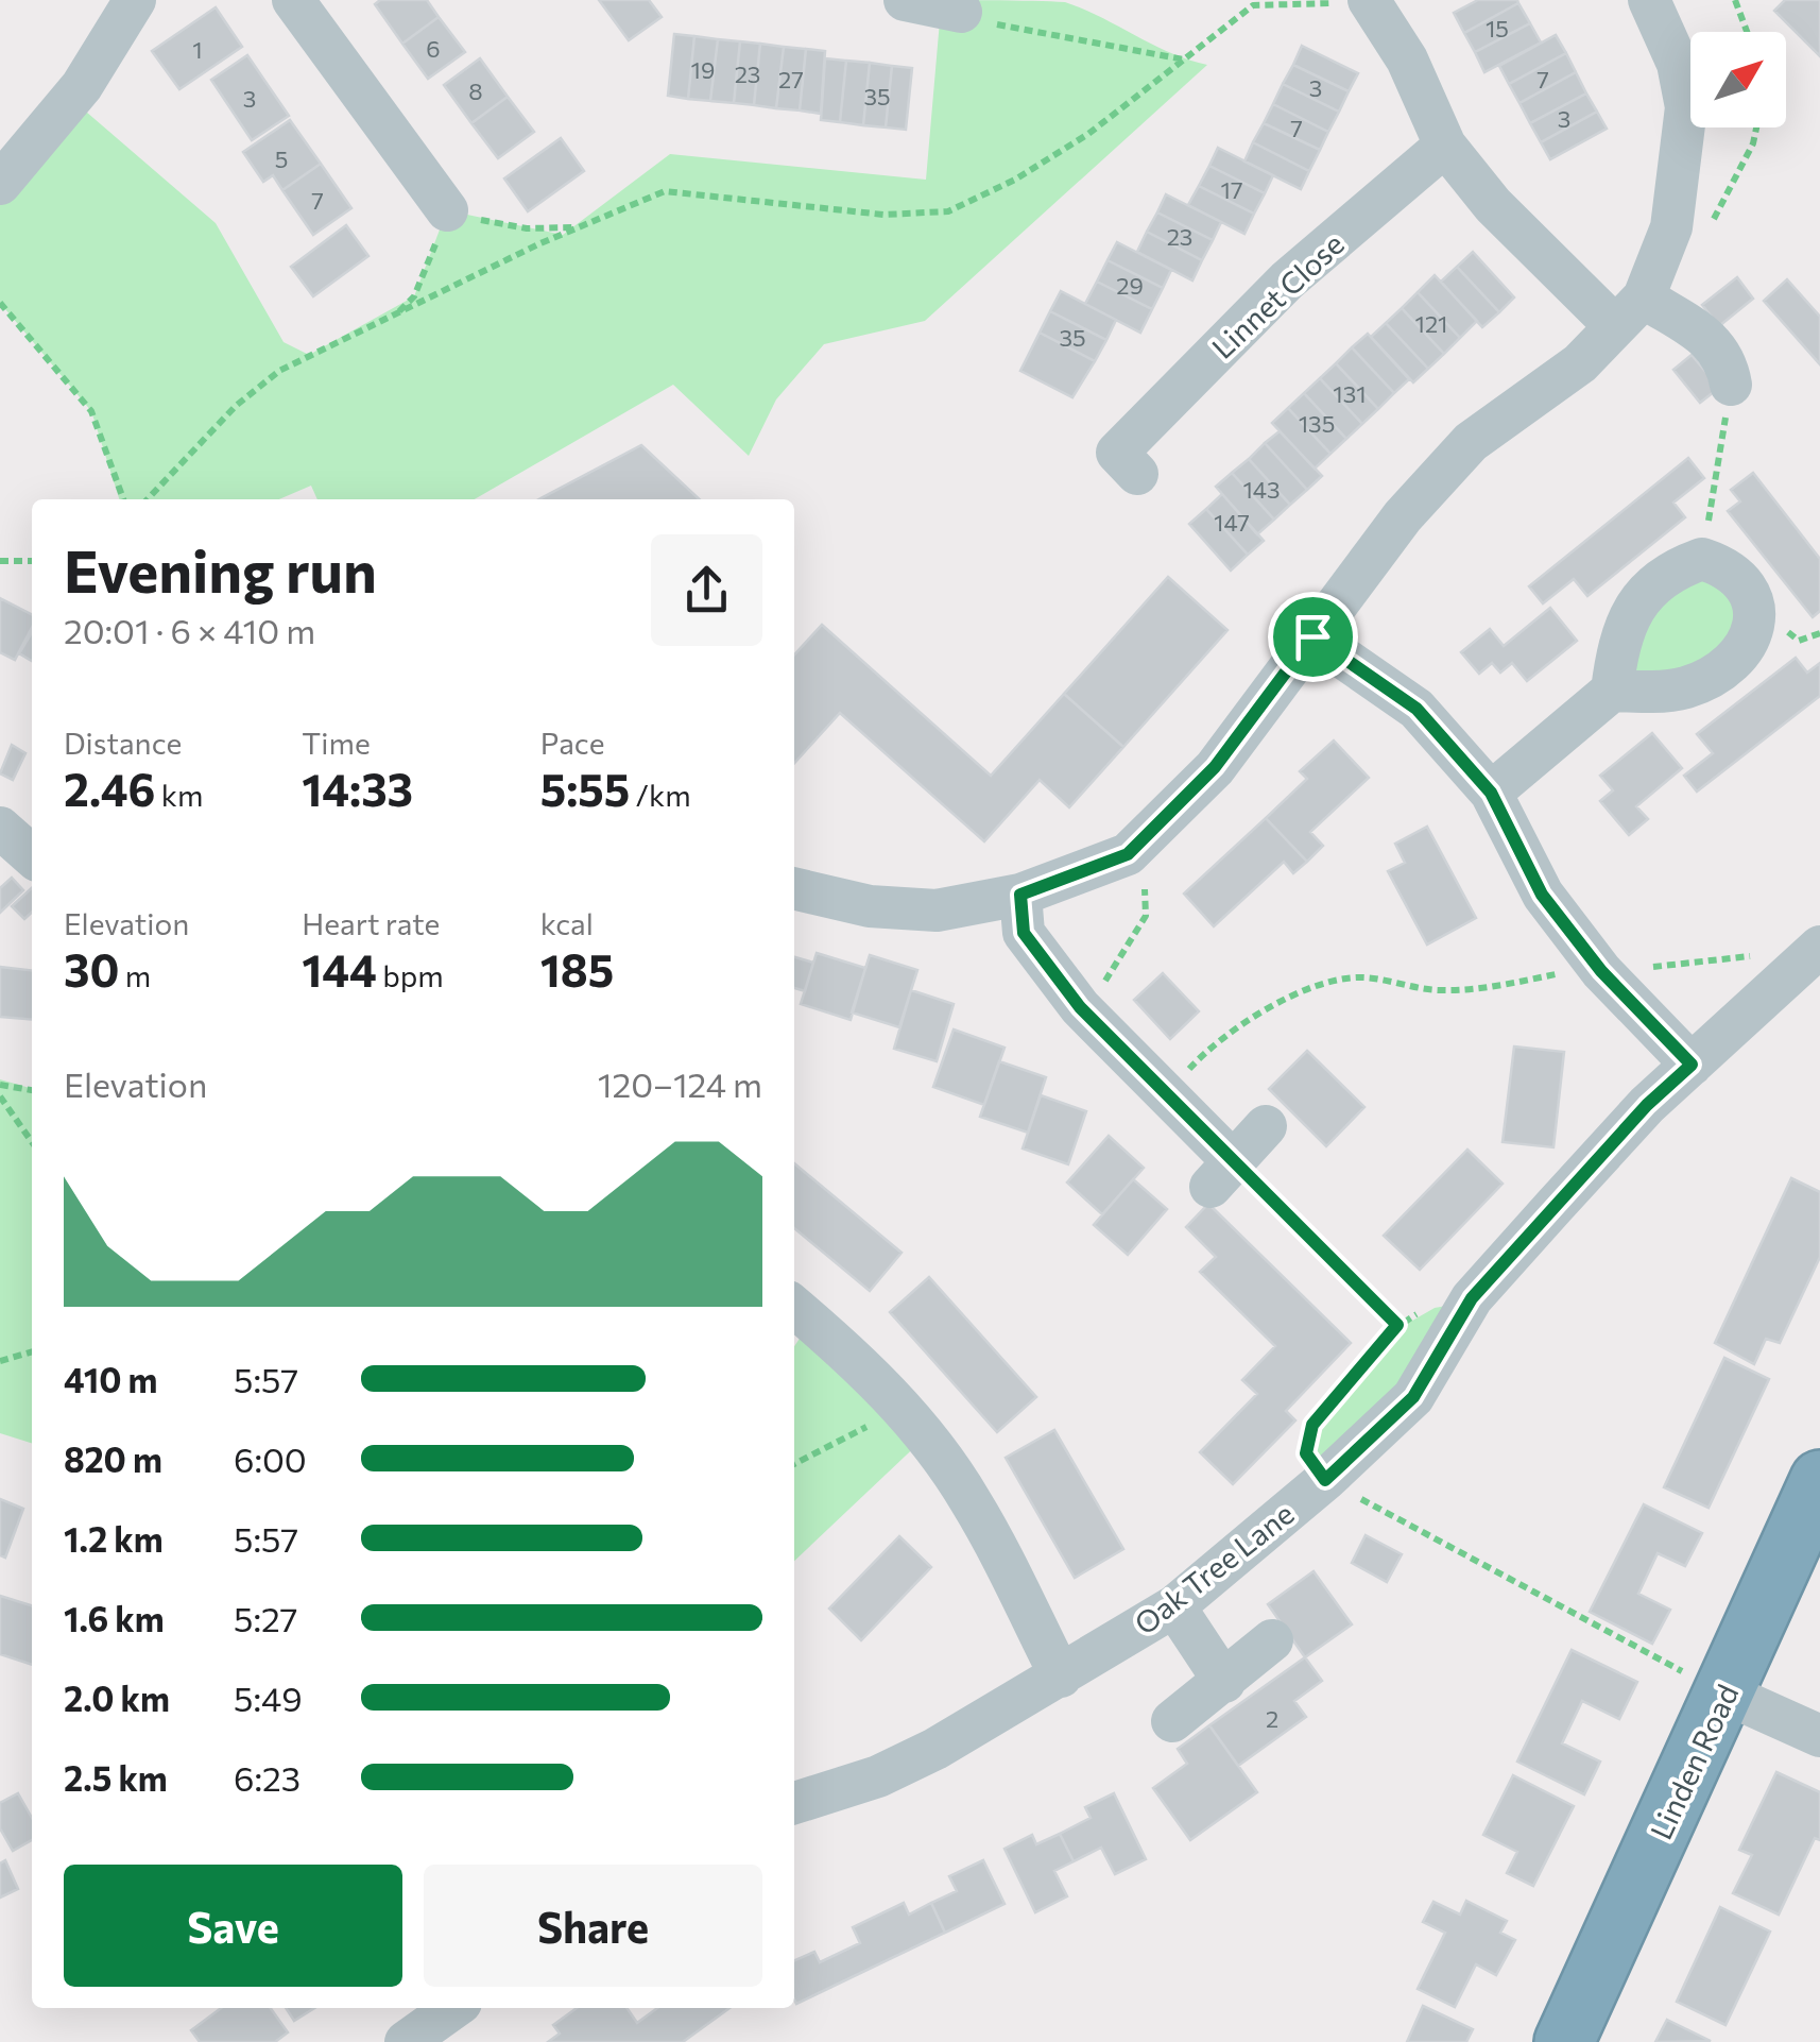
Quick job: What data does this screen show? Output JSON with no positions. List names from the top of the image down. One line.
{"streets":{"highway":["Linden Road"],"street":["Linnet Close","Oak Tree Lane"]},"house_numbers":["15","6","1","19","23","27","7","3","8","35","3","3","7","5","17","7","23","29","121","35","131","135","143","147","2"],"north":"top right","page":{"heading":["Evening run","20:01 · 6 × 410 m"],"stats":[["Distance","2.46 km"],["Time","14:33"],["Pace","5:55 /km"],["Elevation","30 m"],["Heart rate","144 bpm"],["kcal","185"]],"chart":["Elevation","120–124 m"],"list":[{"name":"410 m","note":"5:57"},{"name":"820 m","note":"6:00"},{"name":"1.2 km","note":"5:57"},{"name":"1.6 km","note":"5:27"},{"name":"2.0 km","note":"5:49"},{"name":"2.5 km","note":"6:23"}],"buttons":["Save","Share"]}}
